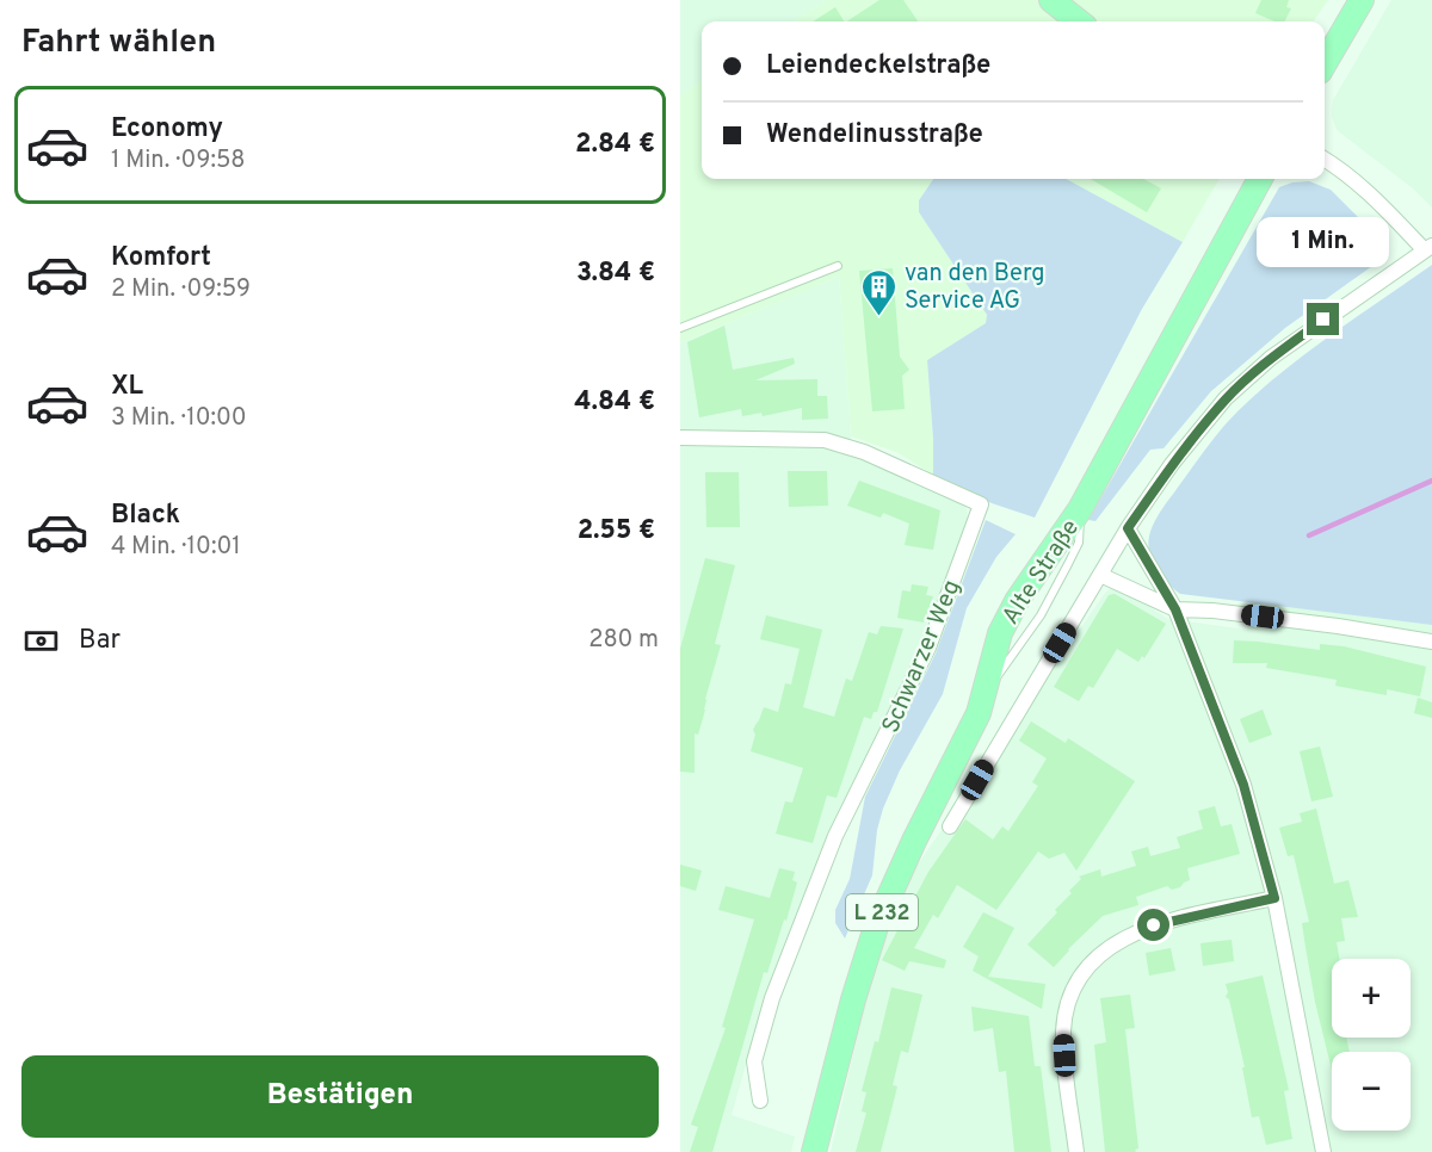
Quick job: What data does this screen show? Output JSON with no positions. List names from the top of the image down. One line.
{"streets":{"main road":["Alte Straße","L 232"],"street":["Schwarzer Weg"]},"places":{"building":["van den Berg Service AG"]},"page":{"heading":"Fahrt wählen","banner":["Leiendeckelstraße","Wendelinusstraße"],"list":[{"name":"Economy","note":"1 Min. · 09:58","value":"2.84 €"},{"name":"Komfort","note":"2 Min. · 09:59","value":"3.84 €"},{"name":"XL","note":"3 Min. · 10:00","value":"4.84 €"},{"name":"Black","note":"4 Min. · 10:01","value":"2.55 €"}],"bubble":"1 Min.","pay":["Bar","280 m"],"map_buttons":["+","−"],"buttons":"Bestätigen"}}
